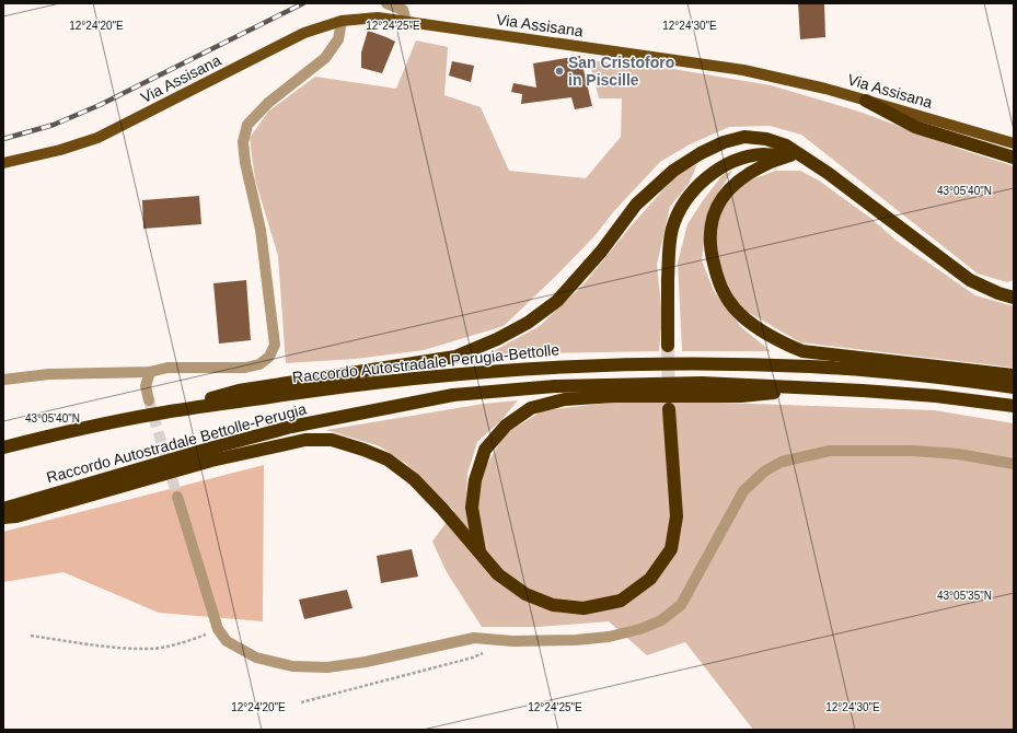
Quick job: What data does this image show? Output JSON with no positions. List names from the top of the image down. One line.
{"streets":{"highway":["Raccordo Autostradale Perugia-Bettolle","Raccordo Autostradale Bettolle-Perugia"],"main road":["Via Assisana"]},"places":["San Cristoforo in Piscille"],"coordinates":["12°24'20\"E","12°24'25\"E","12°24'30\"E","43°05'40\"N","43°05'35\"N"]}
